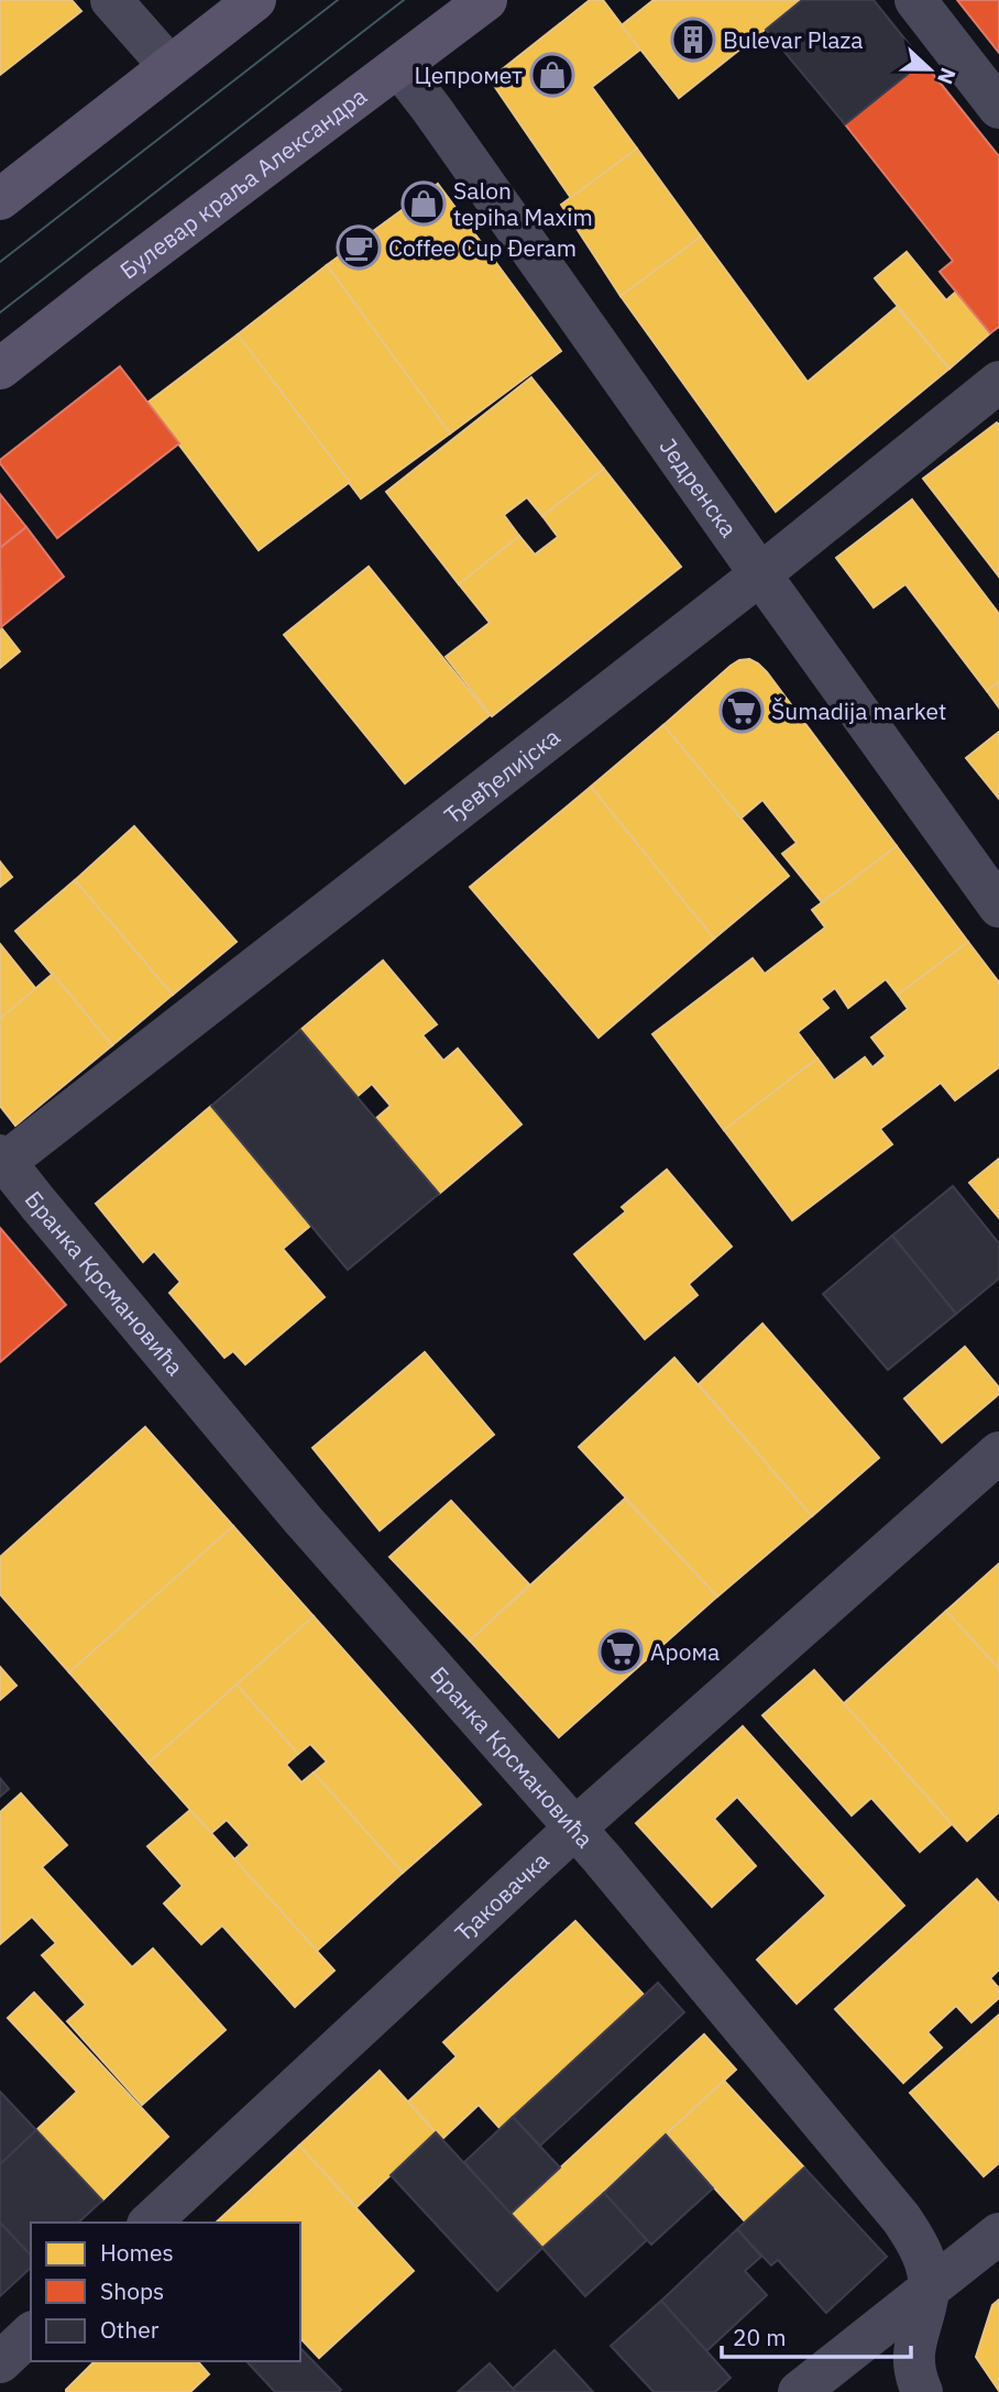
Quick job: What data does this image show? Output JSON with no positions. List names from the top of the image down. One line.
{"streets":{"main road":["Булевар краља Александра"],"street":["Једренска","Ђевђелијска","Бранка Крсмановића","Ђаковачка"]},"crossings":[["Булевар краља Александра","Једренска"],["Једренска","Ђевђелијска"],["Ђевђелијска","Бранка Крсмановића"],["Бранка Крсмановића","Ђаковачка"]],"places":{"building":["Bulevar Plaza"],"shop":["Цепромет","Salon tepiha Maxim"],"cafe":["Coffee Cup Đeram"],"supermarket":["Šumadija market","Арома"]},"legend":["Homes","Shops","Other"],"scale_bar":"20 m","north":"right"}
